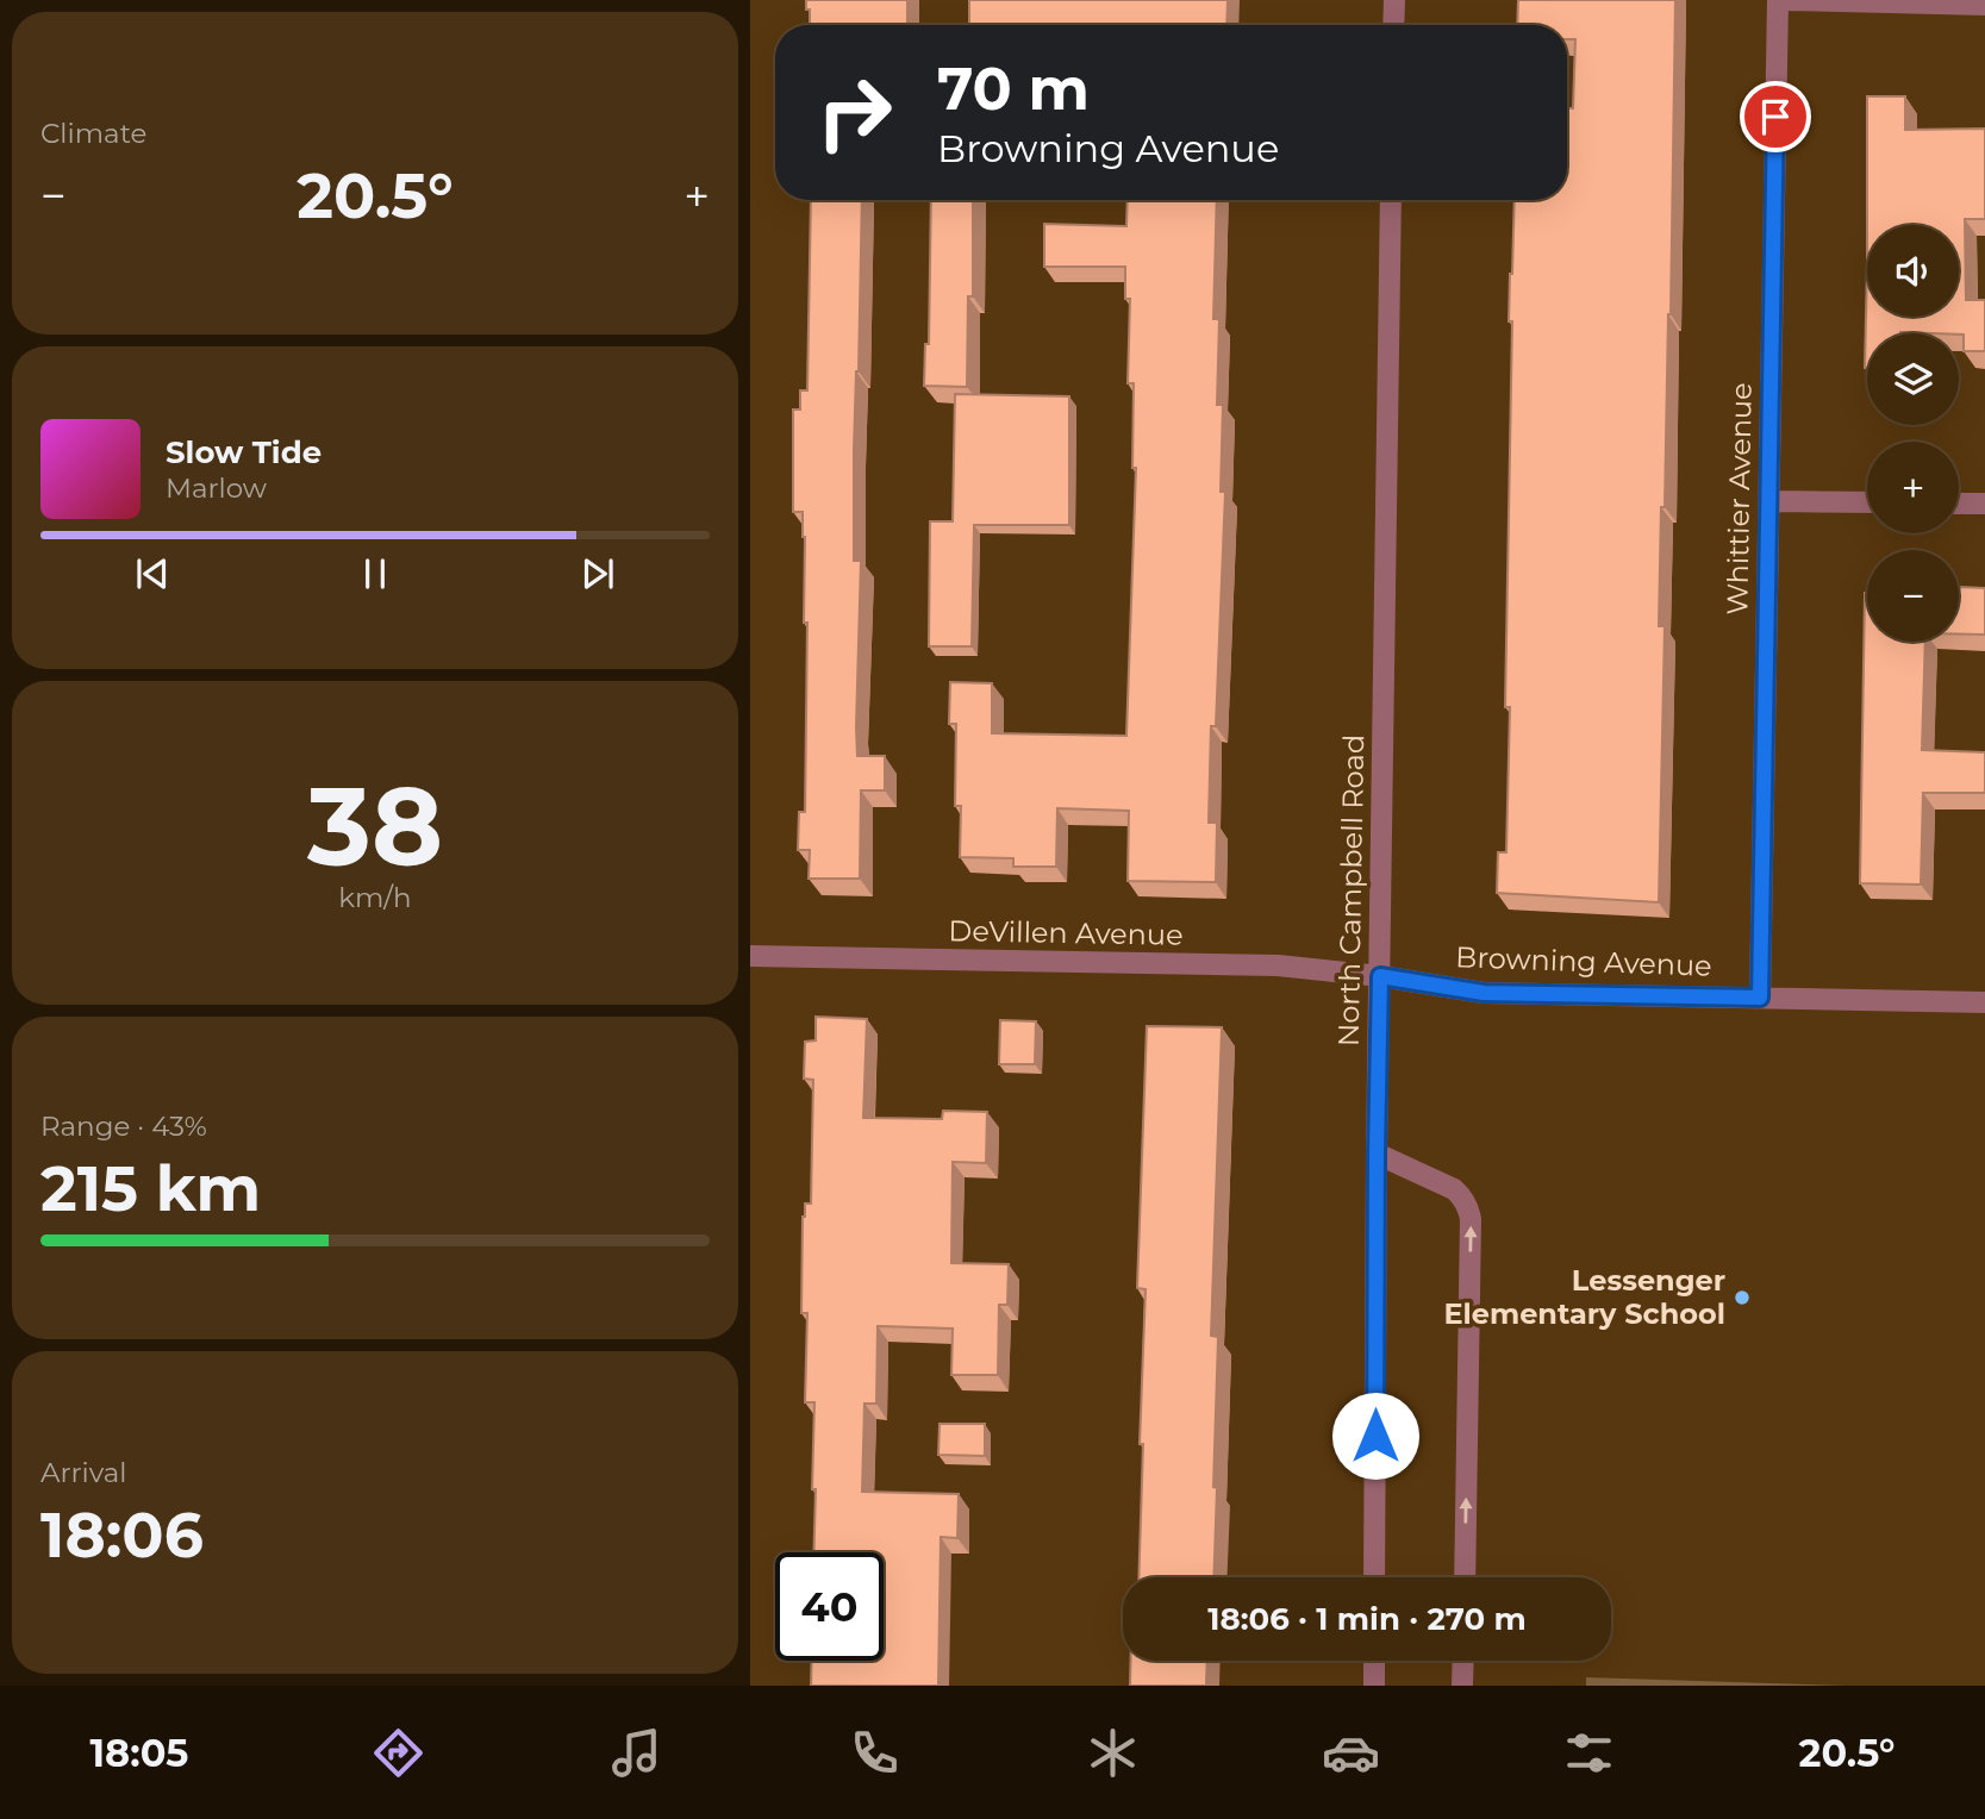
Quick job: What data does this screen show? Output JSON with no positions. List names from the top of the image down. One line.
{"streets":{"street":["Whittier Avenue","North Campbell Road","DeVillen Avenue","Browning Avenue"]},"crossings":[["Whittier Avenue","Browning Avenue"],["North Campbell Road","DeVillen Avenue"],["North Campbell Road","Browning Avenue"],["DeVillen Avenue","Browning Avenue"]],"places":["Lessenger Elementary School"],"page":{"tile":["Climate",["38","km/h"],["Range · 43%","215 km"],["Arrival","18:06"]],"turn":["70 m","Browning Avenue"],"heat":["−","20.5°","+"],"map_buttons":["+","−"],"song":["Slow Tide","Marlow"],"limit":"40","trip":"18:06 · 1 min · 270 m","tabs":["18:05","20.5°"]}}
